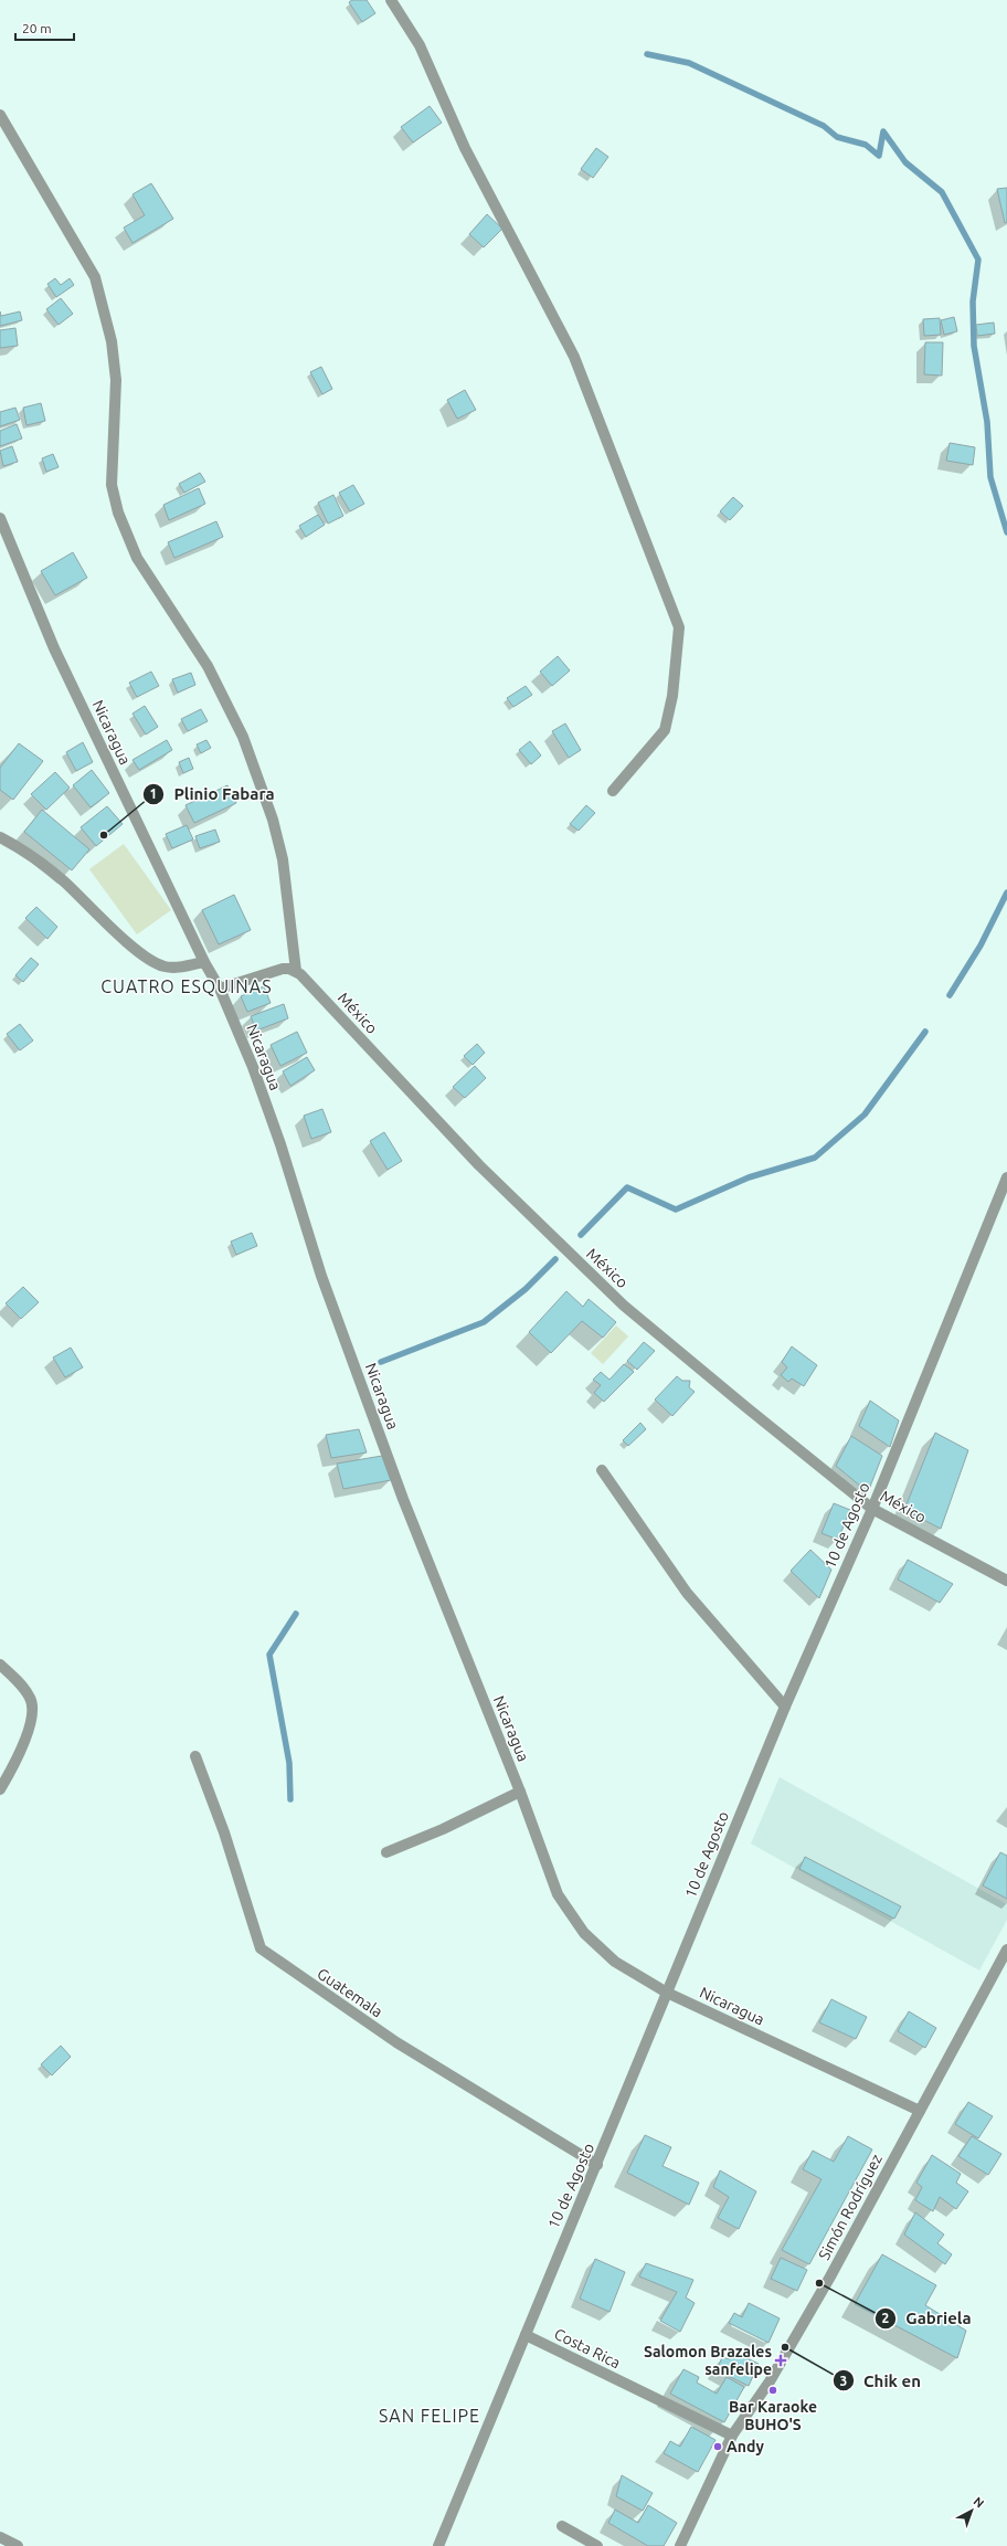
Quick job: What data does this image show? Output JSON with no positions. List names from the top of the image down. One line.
{"streets":{"street":["Nicaragua","México","10 de Agosto","Guatemala","Simón Rodríguez","Costa Rica"]},"crossings":[["Nicaragua","10 de Agosto"],["Nicaragua","Simón Rodríguez"],["México","10 de Agosto"],["10 de Agosto","Guatemala"],["10 de Agosto","Costa Rica"],["Simón Rodríguez","Costa Rica"]],"districts":["CUATRO ESQUINAS","SAN FELIPE"],"places":{"other":["Plinio Fabara","Gabriela","Chik en","Bar Karaoke BUHO'S","Andy"],"health":["Salomon Brazales sanfelipe"]},"scale_bar":"20 m","north":"top right"}
